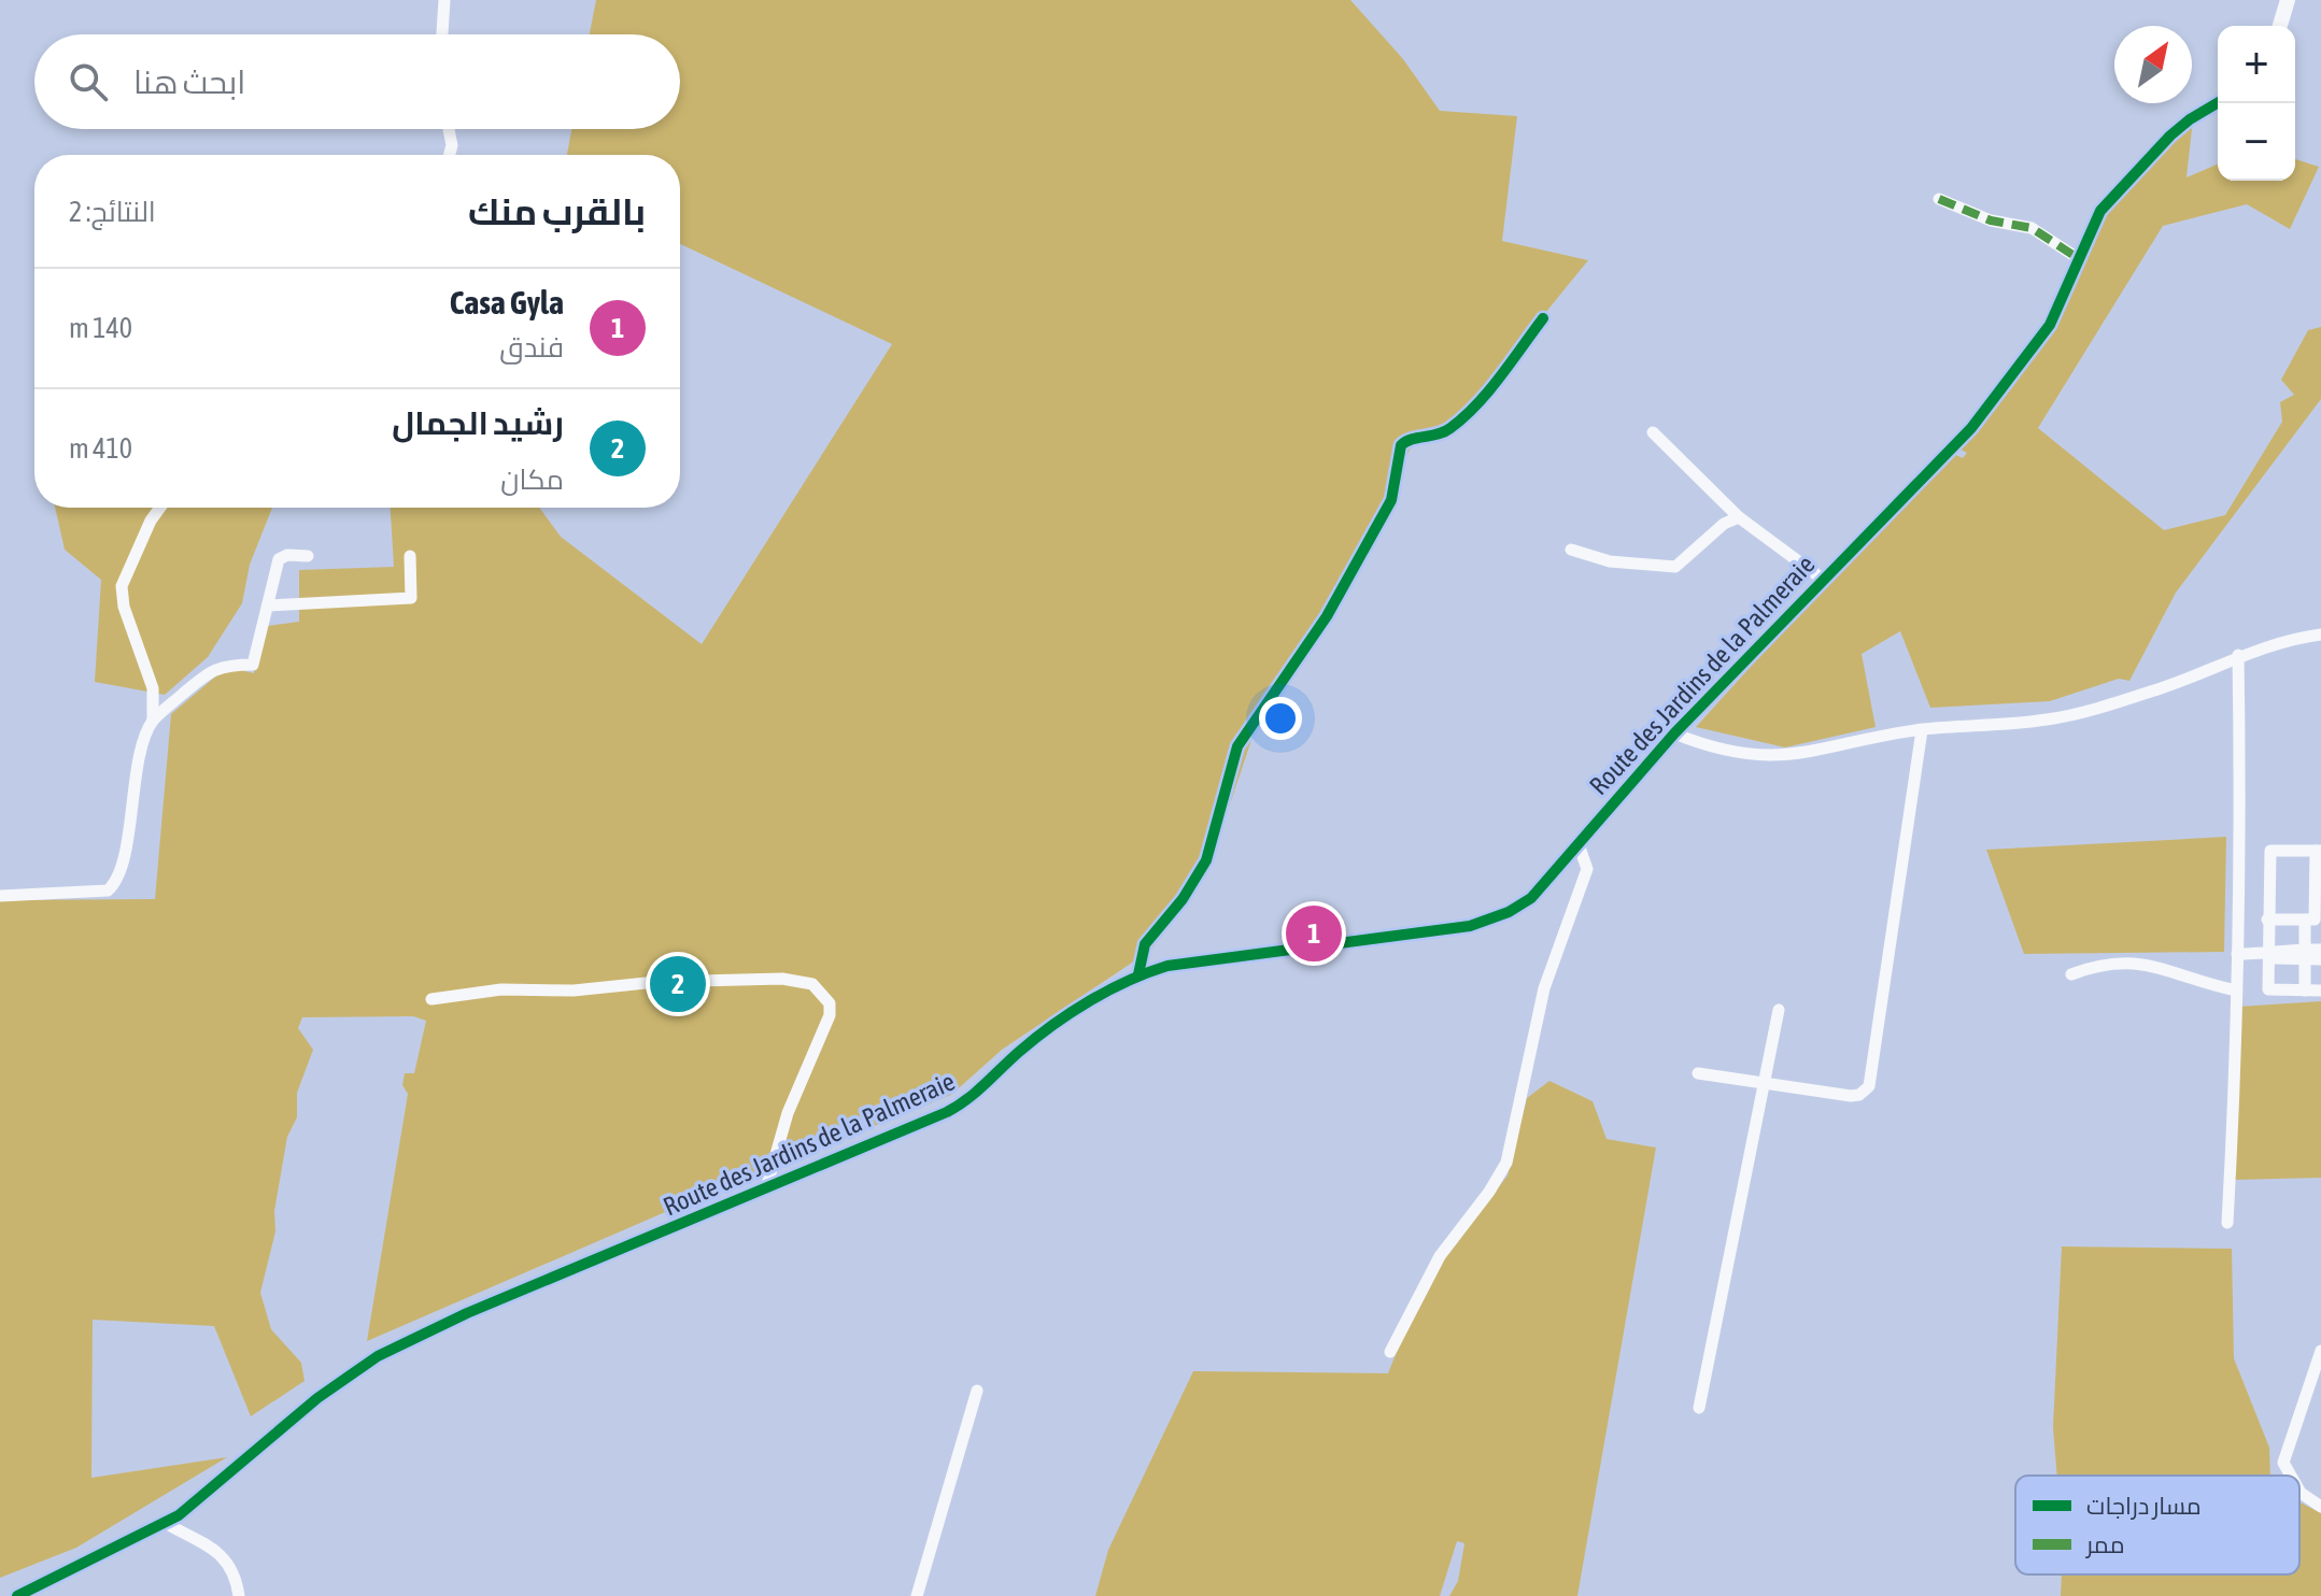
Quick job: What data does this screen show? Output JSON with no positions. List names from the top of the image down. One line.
{"streets":{"street":["Route des Jardins de la Palmeraie"]},"legend":["مسار دراجات","ممر"],"north":"top right","page":{"map_buttons":["+","−"],"search":"ابحث هنا","heading":["بالقرب منك","النتائج: 2"],"list":[{"mark":"1","name":"Casa Gyla","note":"فندق","value":"140 m"},{"mark":"2","name":"رشيد الجمال","note":"مكان","value":"410 m"}],"pins":["1","2"]}}
